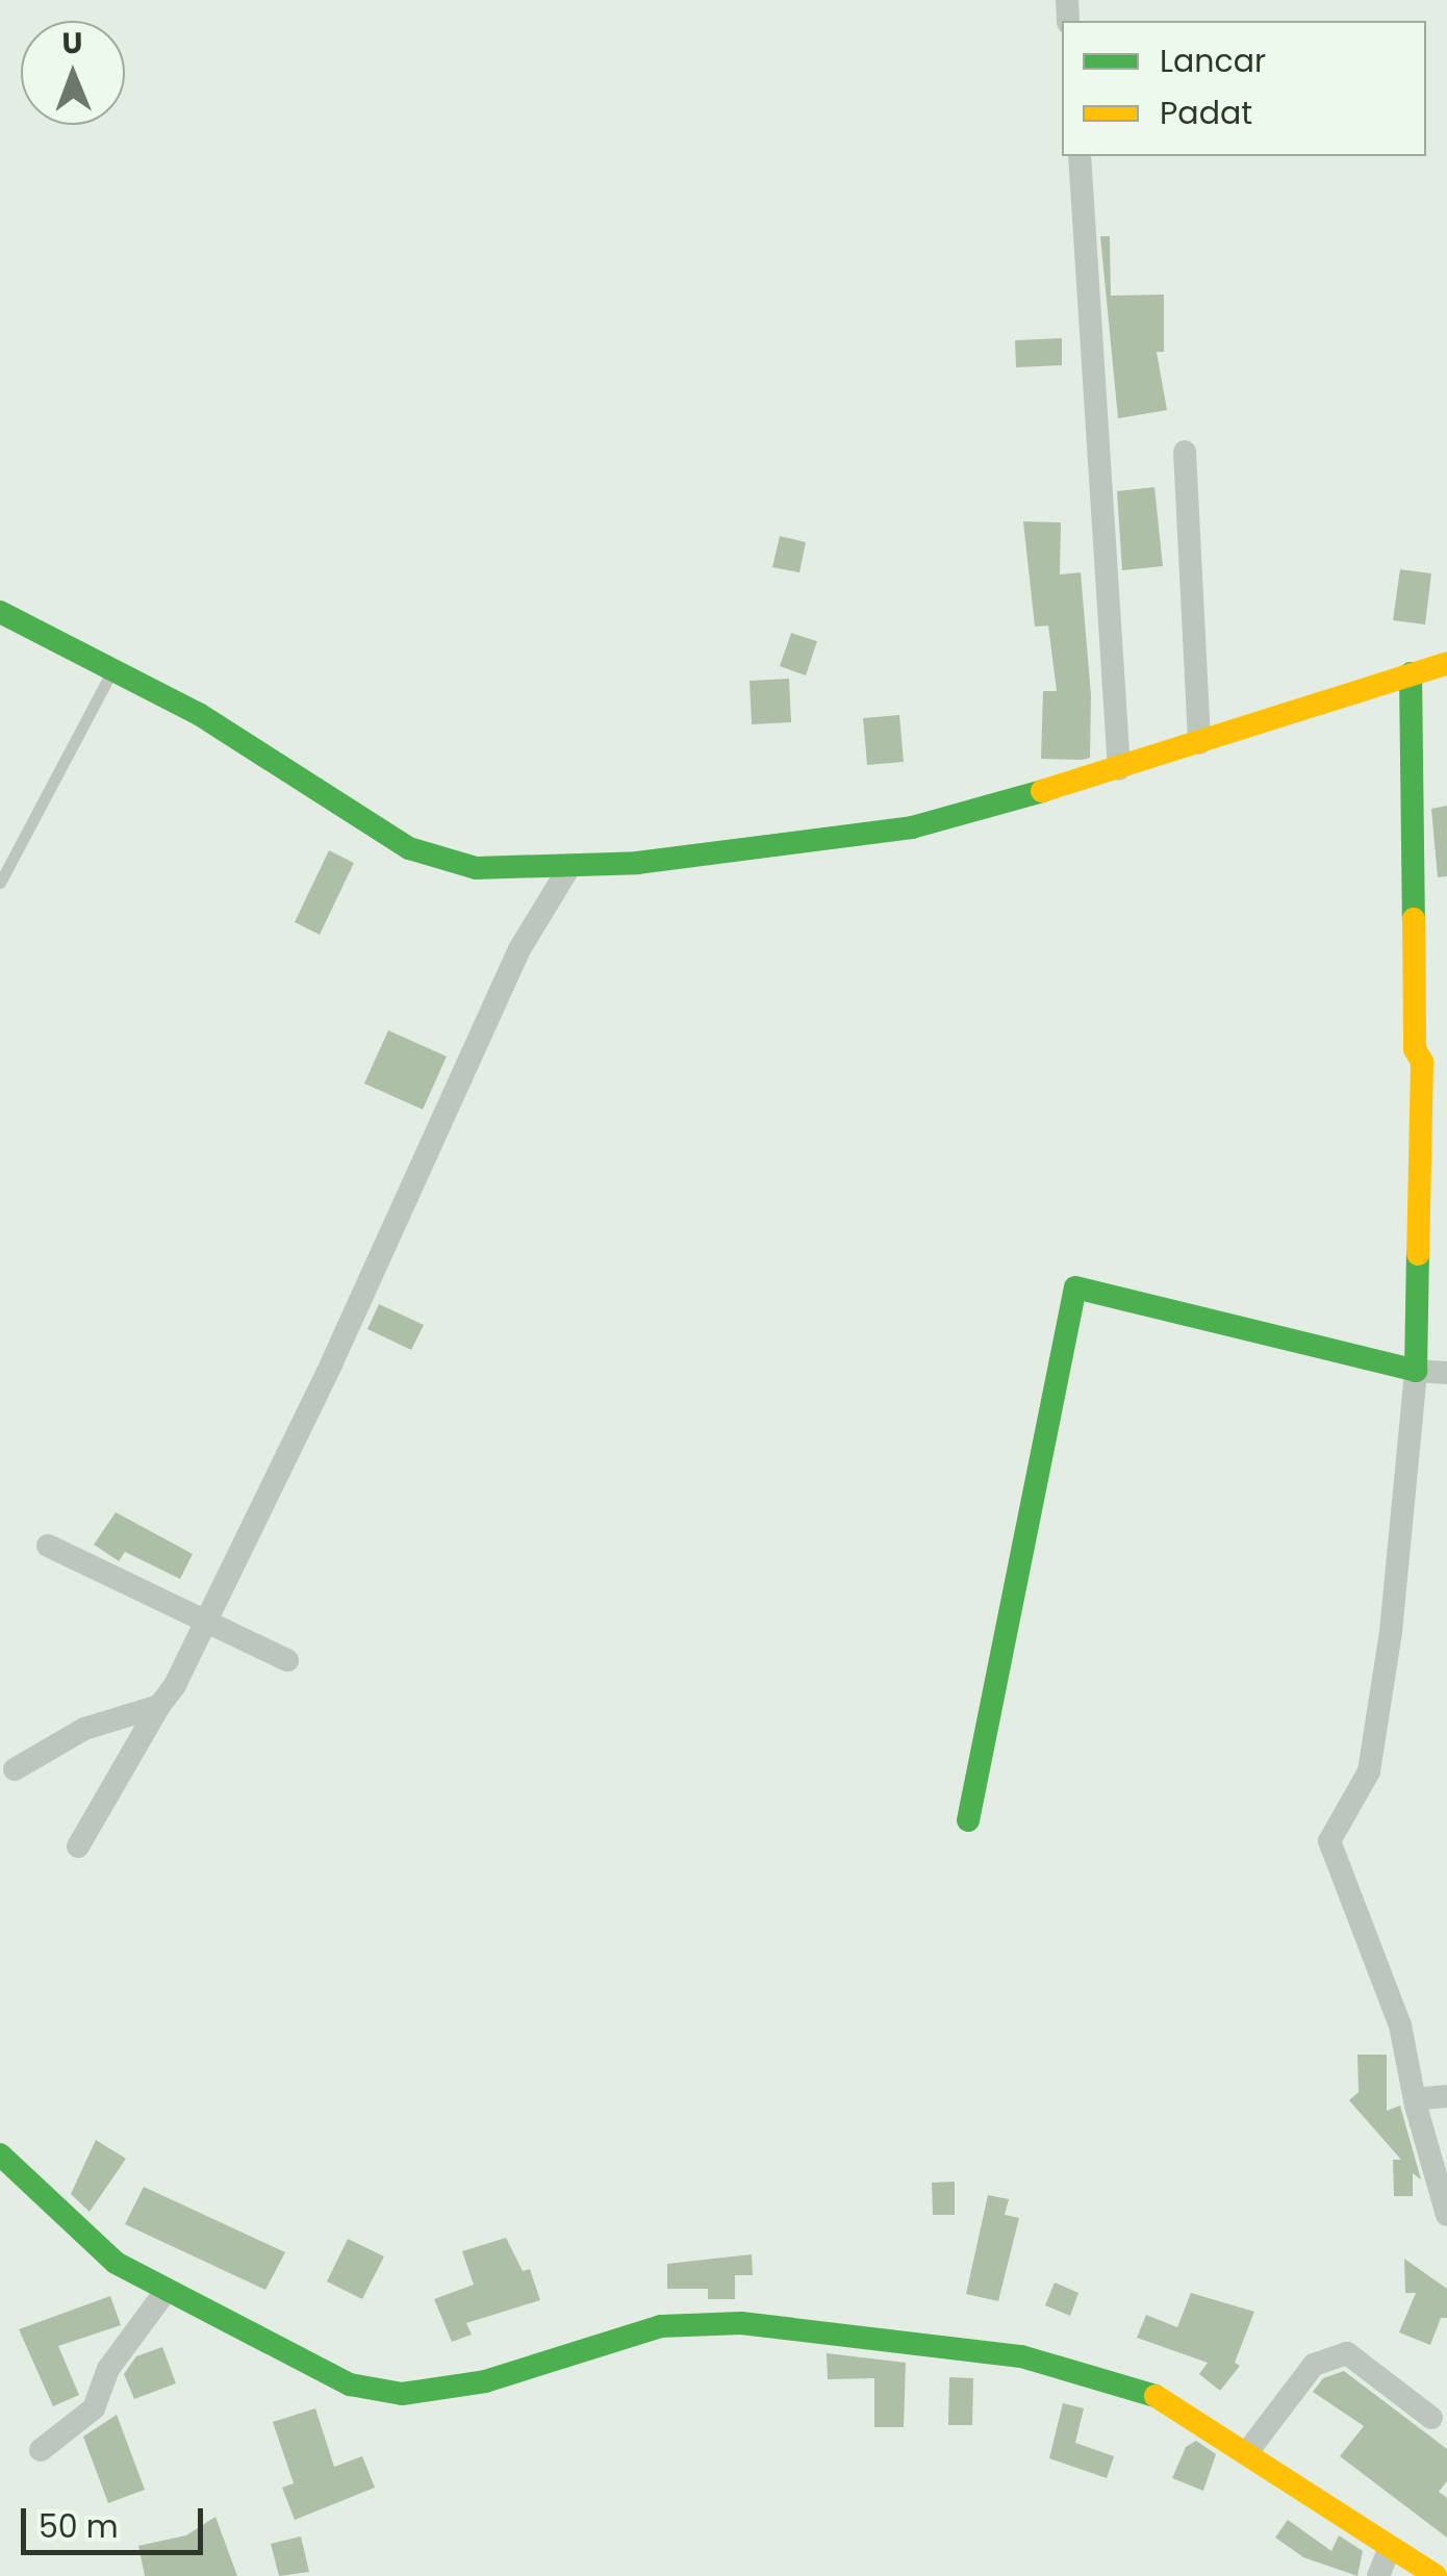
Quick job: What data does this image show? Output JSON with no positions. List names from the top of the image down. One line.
{"legend":["Lancar","Padat"],"scale_bar":"50 m","north":"top"}
